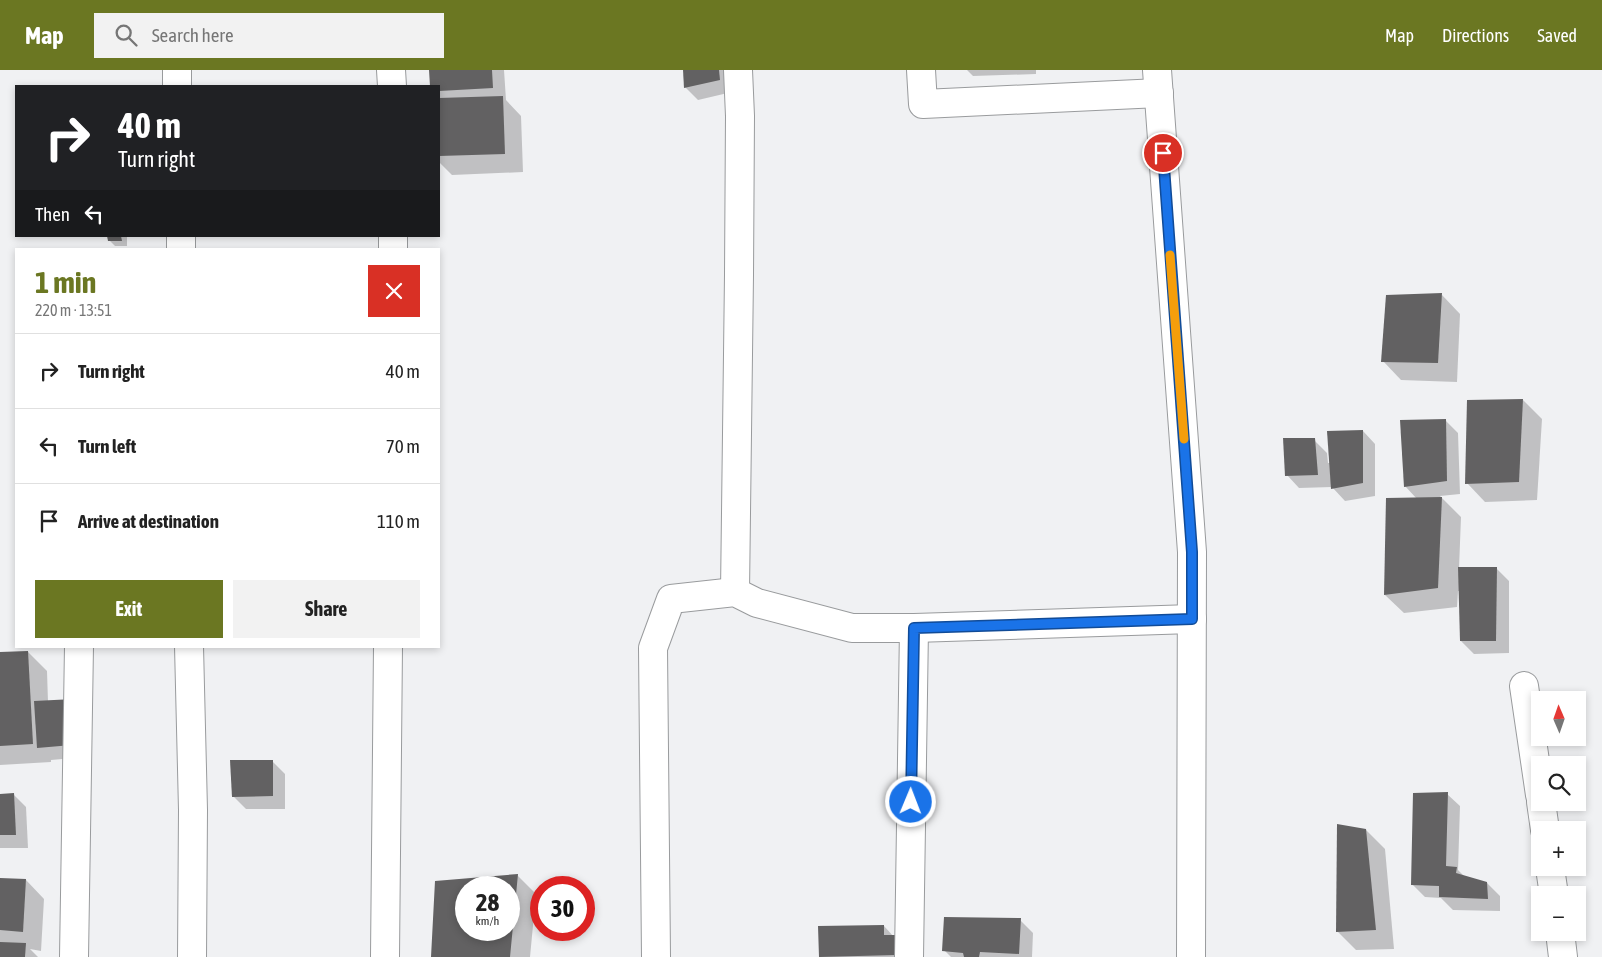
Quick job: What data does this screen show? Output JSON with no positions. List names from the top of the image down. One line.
{"north":"top","page":{"header":"Map","search":"Search here","nav":["Map","Directions","Saved"],"turn":["40 m","Turn right"],"then":"Then","heading":["1 min","220 m · 13:51"],"list":[{"name":"Turn right","value":"40 m"},{"name":"Turn left","value":"70 m"},{"name":"Arrive at destination","value":"110 m"}],"buttons":["Exit","Share"],"map_buttons":["+","−"],"speed":"28 km/h","limit":"30"}}
